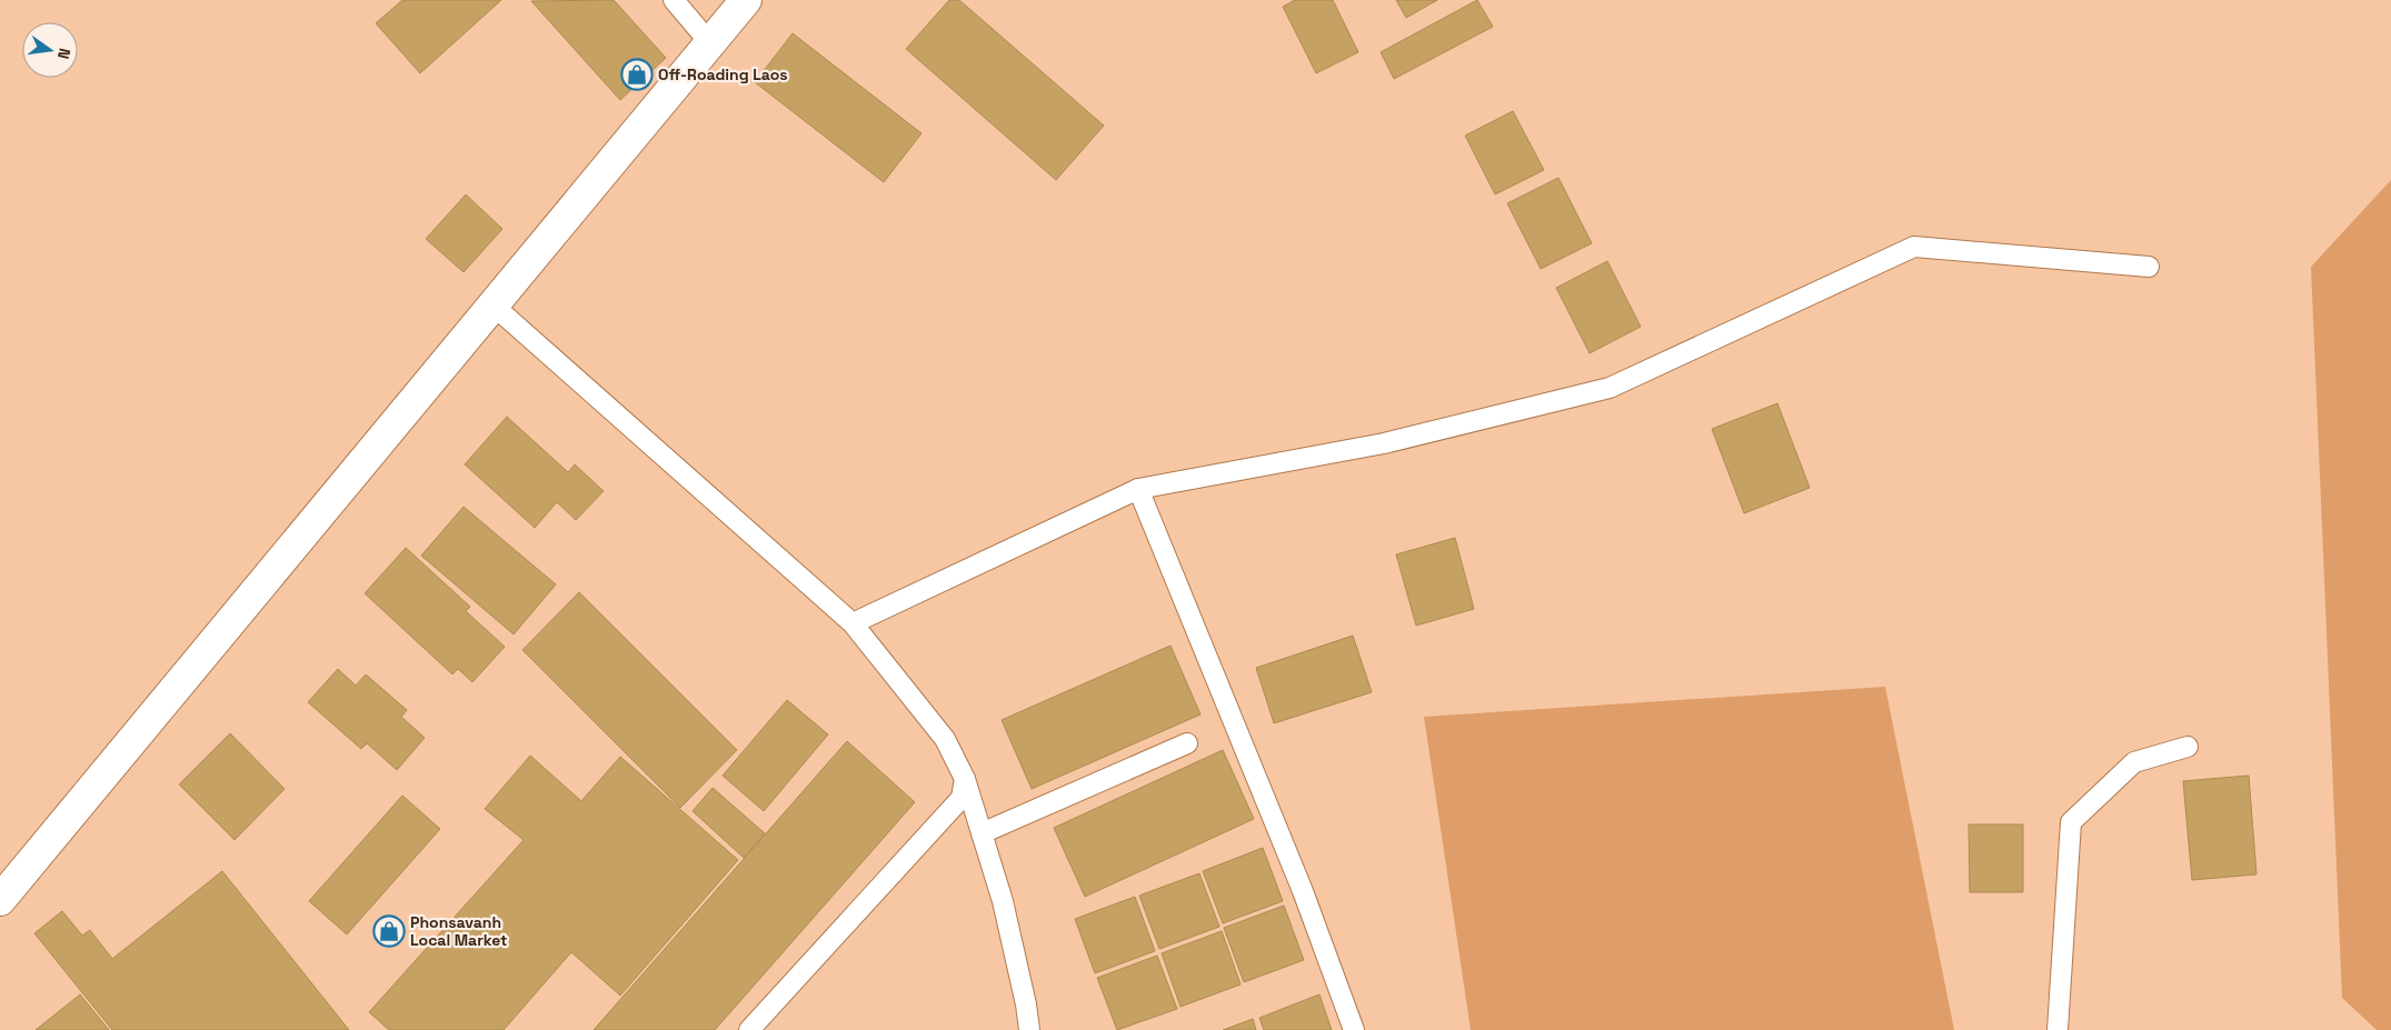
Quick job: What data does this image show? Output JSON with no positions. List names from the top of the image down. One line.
{"places":{"shop":["Off-Roading Laos","Phonsavanh Local Market"]},"north":"right"}
